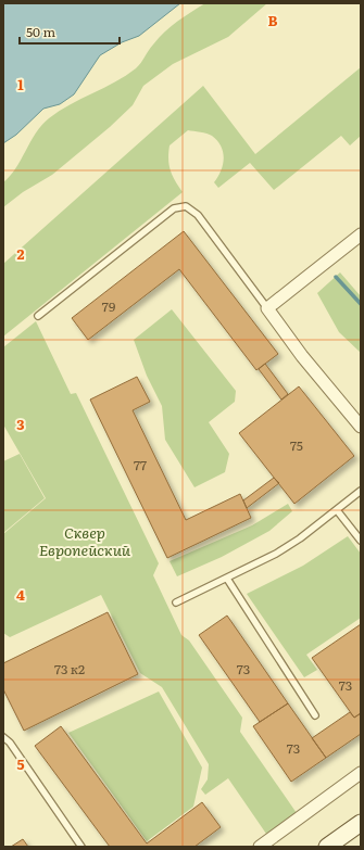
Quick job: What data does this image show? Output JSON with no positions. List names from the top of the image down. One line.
{"parks":["Сквер Европейский"],"house_numbers":["79","75","77","73 к2","73","73","73"],"scale_bar":"50 m","grid":{"columns":["B"],"rows":["1","2","3","4","5"]}}
